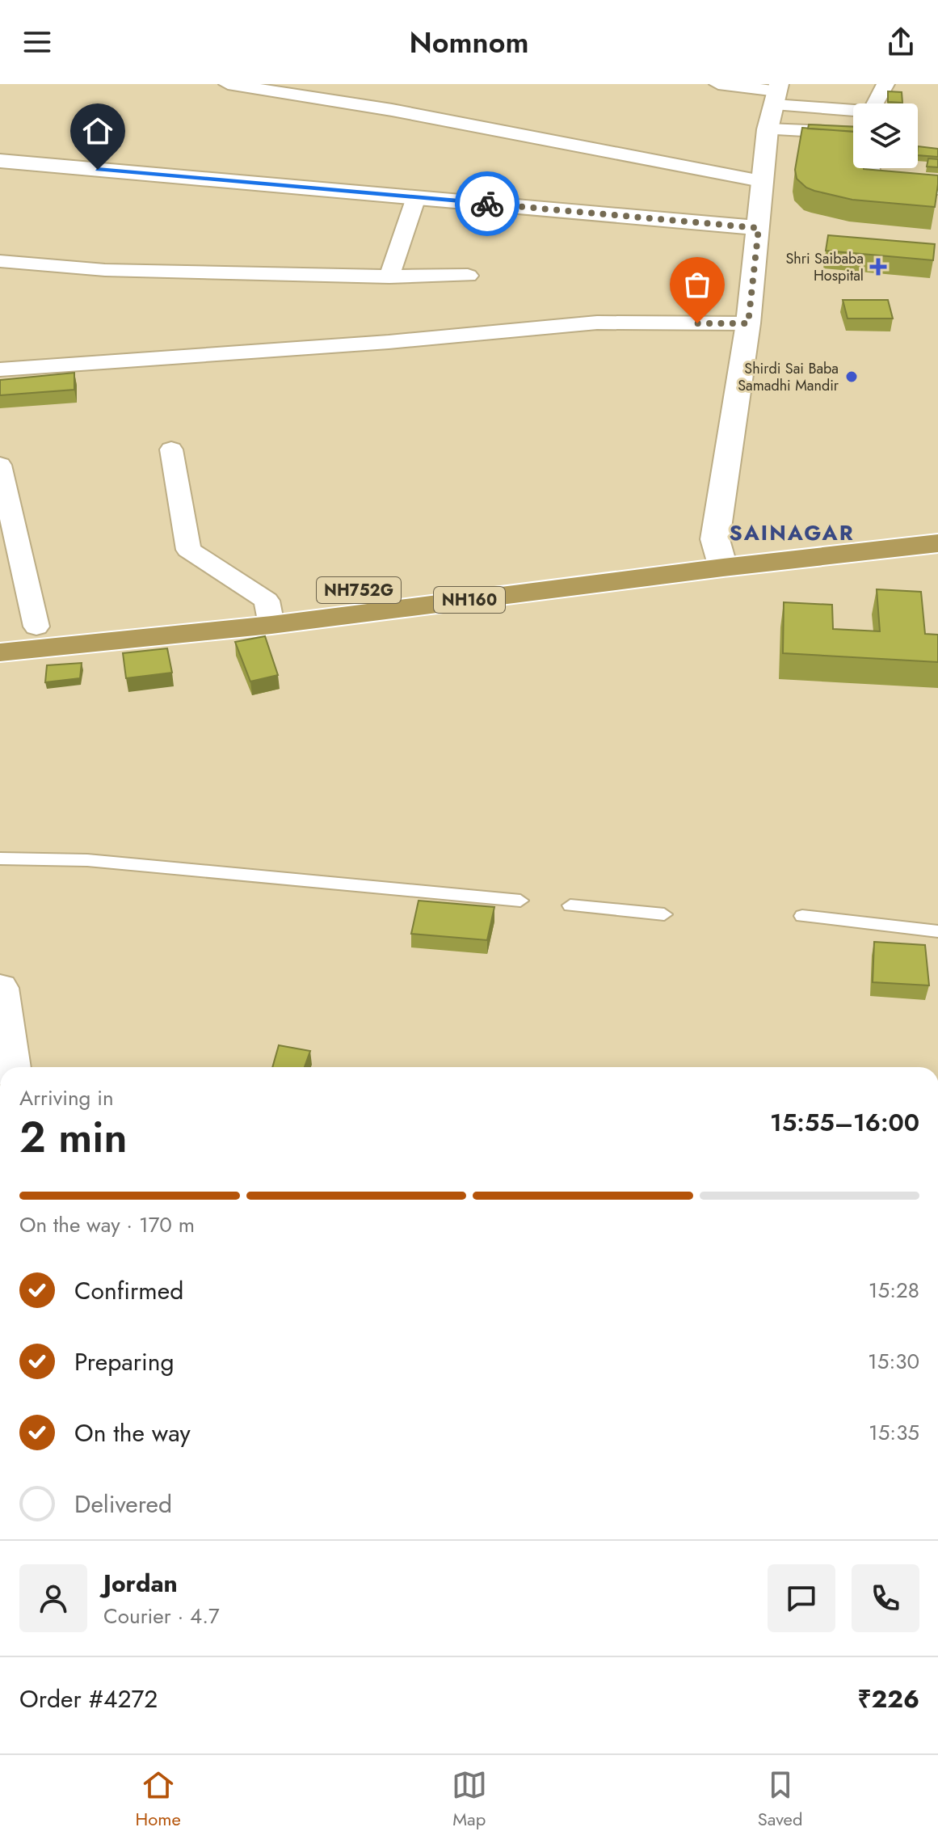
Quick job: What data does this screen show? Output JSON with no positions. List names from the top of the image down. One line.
{"streets":{"highway":["NH160"]},"districts":["SAINAGAR"],"places":{"health":["Shri Saibaba Hospital"],"other":["Shirdi Sai Baba Samadhi Mandir"]},"page":{"header":"Nomnom","heading":["2 min","Arriving in","15:55–16:00"],"panel":["Jordan","Courier · 4.7","Order #4272","₹226"],"bar":"On the way · 170 m","list":[["Confirmed","15:28"],["Preparing","15:30"],["On the way","15:35"],"Delivered"],"tabs":["Home","Map","Saved"]}}
